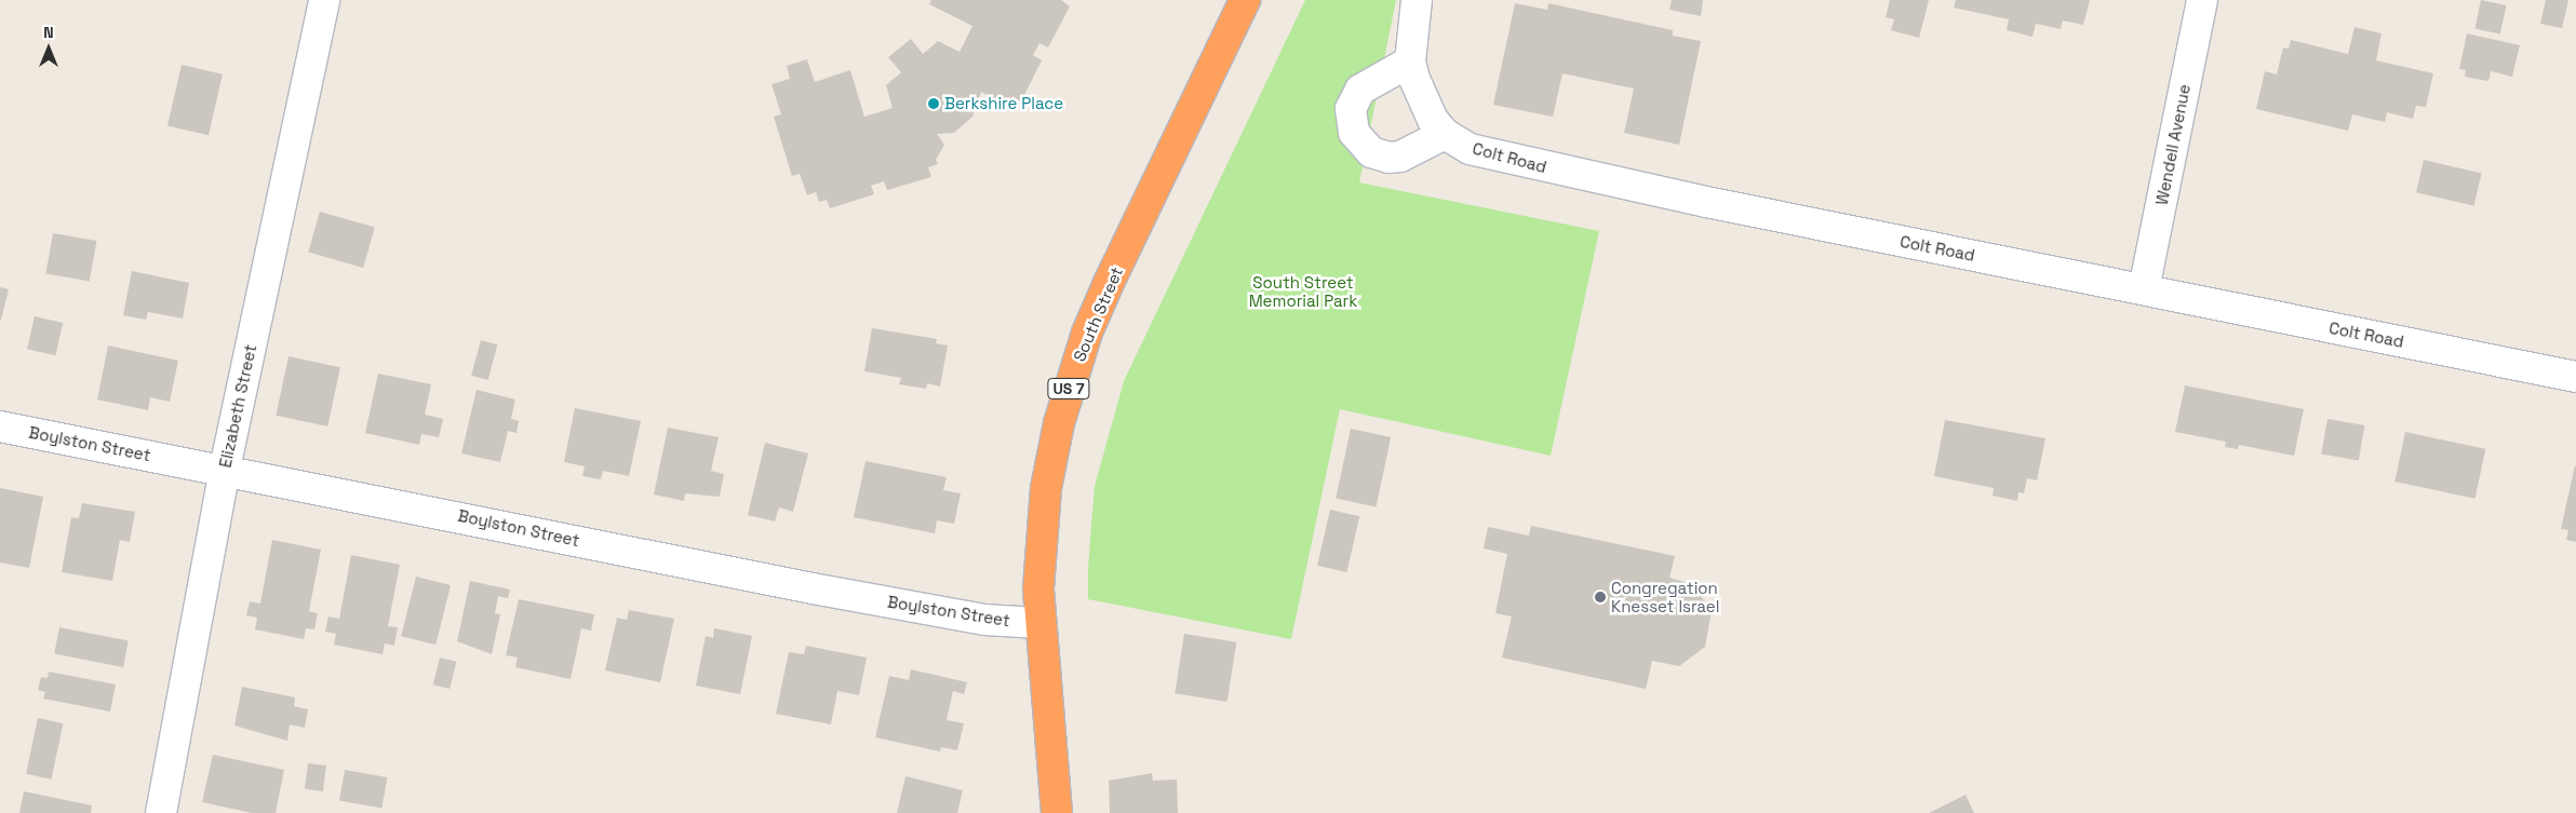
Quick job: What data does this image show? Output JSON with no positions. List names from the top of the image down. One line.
{"streets":{"highway":["South Street","US 7"],"street":["Wendell Avenue","Colt Road","Elizabeth Street","Boylston Street"]},"crossings":[["Wendell Avenue","Colt Road"],["South Street","Boylston Street"],["Elizabeth Street","Boylston Street"]],"parks":["South Street Memorial Park"],"places":["Berkshire Place","Congregation Knesset Israel"],"north":"top"}
